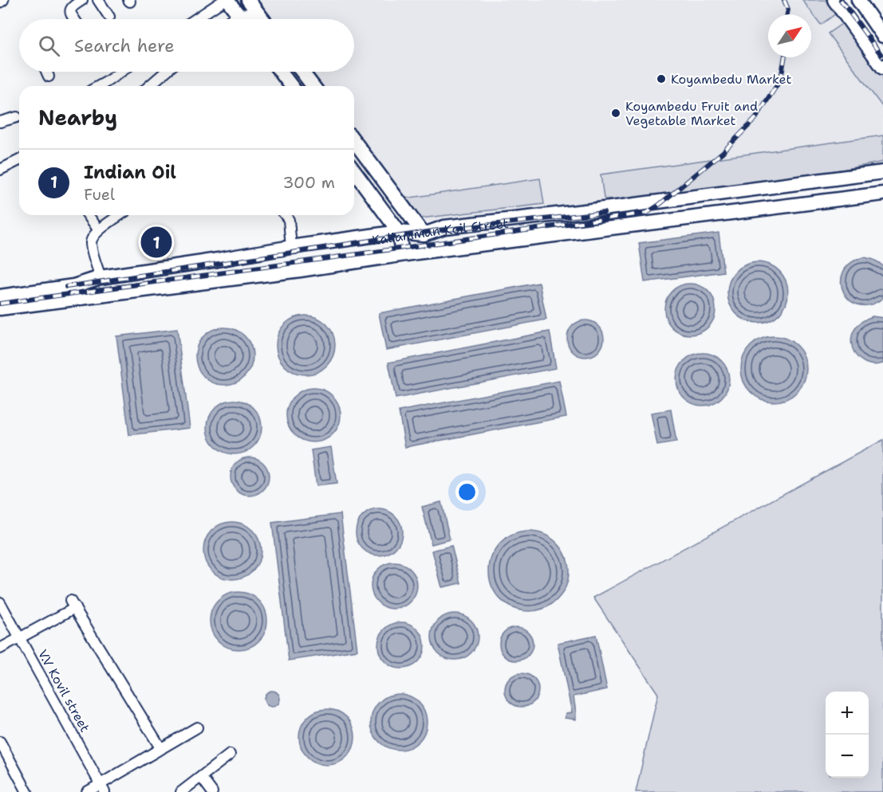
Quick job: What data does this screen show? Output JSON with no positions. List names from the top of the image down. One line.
{"streets":{"main road":["Kaliamman Koil Street"],"street":["V.V Kovil street"]},"places":["Koyambedu Market","Koyambedu Fruit and Vegetable Market"],"north":"top right","page":{"search":"Search here","heading":"Nearby","list":[{"mark":"1","name":"Indian Oil","note":"Fuel","value":"300 m"}],"pins":"1","map_buttons":["+","−"]}}
